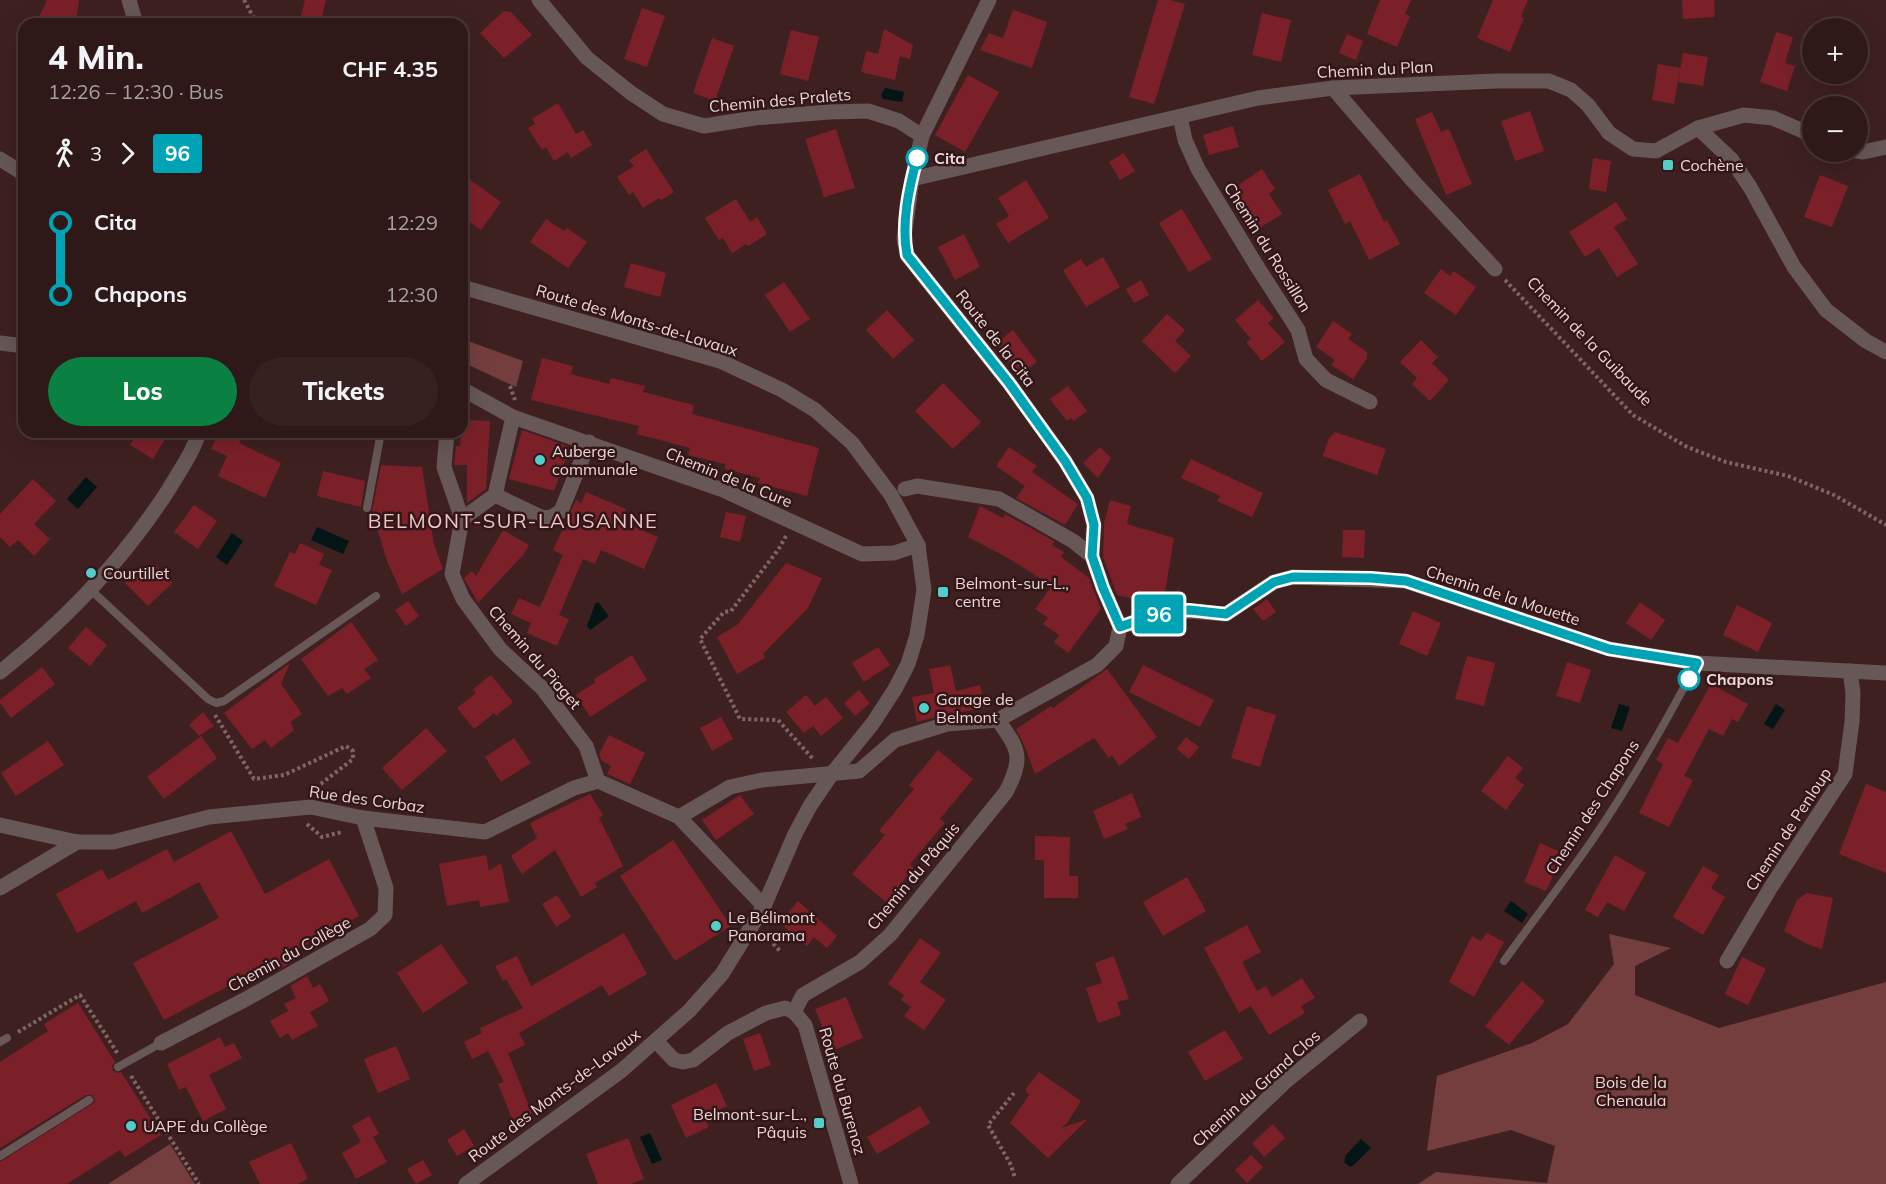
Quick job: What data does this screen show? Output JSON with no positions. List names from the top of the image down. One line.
{"streets":{"street":["Chemin du Plan","Chemin des Pralets","Chemin du Rossillon","Route des Monts-de-Lavaux","Route de la Cita","Chemin de la Cure","Chemin de la Mouette","Chemin du Piaget","Rue des Corbaz","Chemin de Penloup","Chemin du Pâquis","Chemin du Collège","Chemin du Grand Clos","Route du Burenoz"],"lane":["Chemin des Chapons"],"path":["Chemin de la Guibaude"]},"crossings":[["Chemin du Plan","Chemin du Rossillon"],["Chemin du Plan","Route de la Cita"],["Chemin des Pralets","Route de la Cita"],["Route des Monts-de-Lavaux","Chemin de la Cure"],["Chemin de la Mouette","Chemin des Chapons"],["Chemin de la Mouette","Chemin de Penloup"],["Chemin du Piaget","Rue des Corbaz"],["Rue des Corbaz","Chemin du Collège"],["Chemin du Pâquis","Route du Burenoz"]],"districts":["BELMONT-SUR-LAUSANNE"],"parks":["Bois de la Chenaula"],"places":{"other":["Cita","Auberge communale","Courtillet","Chapons","Garage de Belmont","Le Bélimont Panorama","UAPE du Collège"],"transit":["Cochène","Belmont-sur-L., centre","Belmont-sur-L., Pâquis"]},"lines":["bus line 96"],"page":{"on_map":"96","map_buttons":["+","−"],"heading":["4 Min.","12:26 – 12:30 · Bus","CHF 4.35"],"legs":["3","96"],"list":[{"name":"Cita","value":"12:29"},{"name":"Chapons","value":"12:30"}],"buttons":["Los","Tickets"]}}
